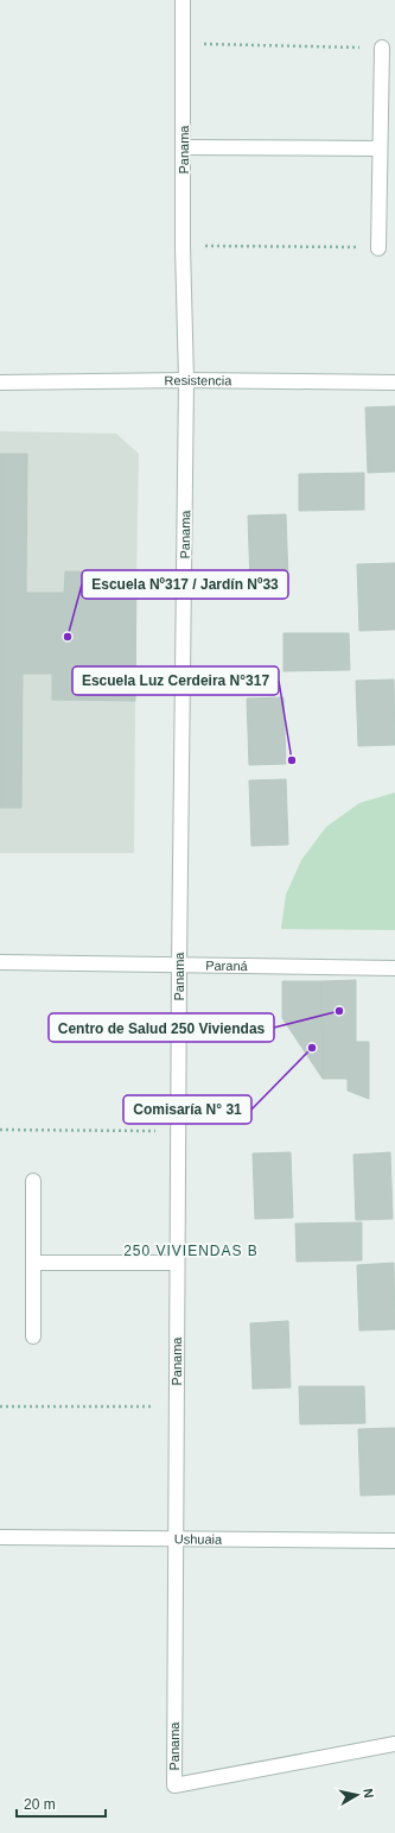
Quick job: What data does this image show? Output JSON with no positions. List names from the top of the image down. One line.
{"streets":{"street":["Panama","Resistencia","Paraná","Ushuaia"]},"crossings":[["Panama","Resistencia"],["Panama","Paraná"],["Panama","Ushuaia"]],"districts":["250 VIVIENDAS B"],"places":["Escuela Nº317 / Jardín Nº33","Escuela Luz Cerdeira N°317","Centro de Salud 250 Viviendas","Comisaría N° 31"],"scale_bar":"20 m","north":"right"}
